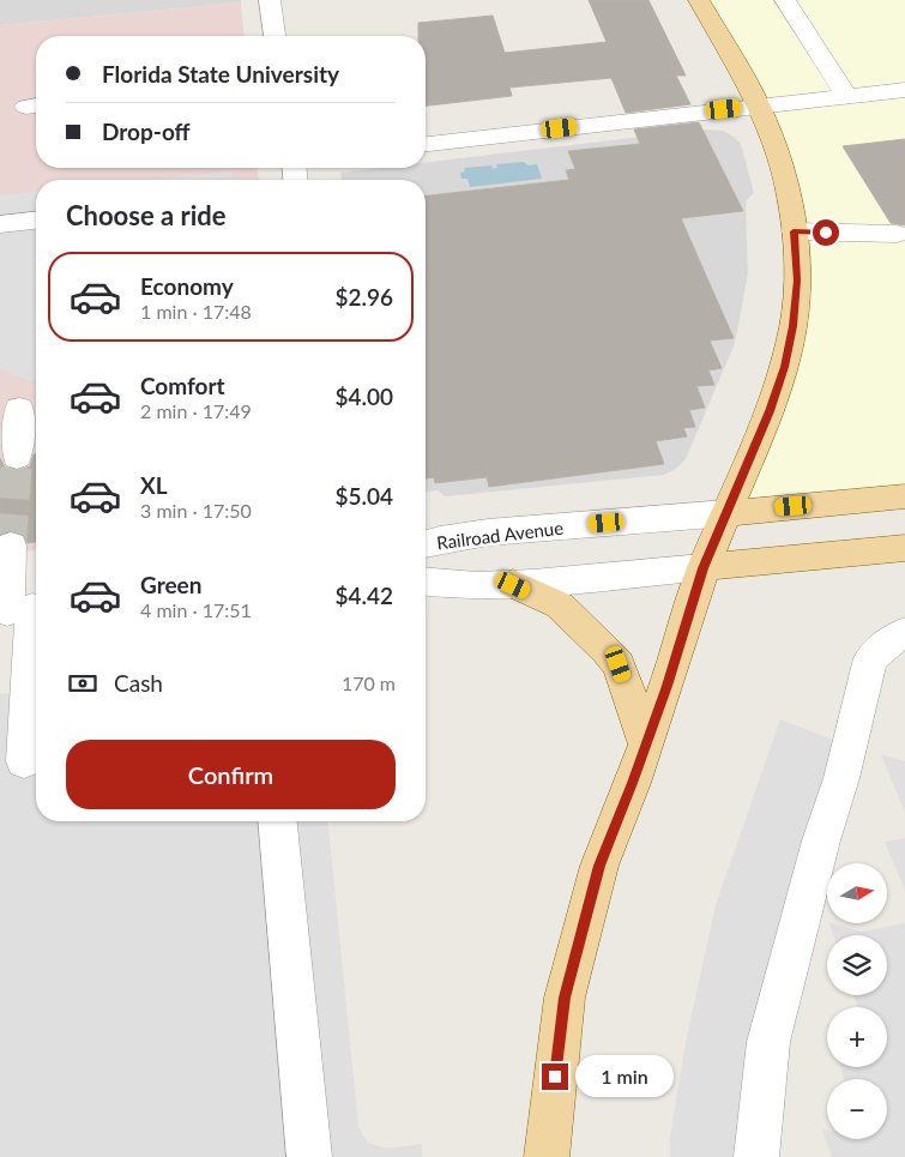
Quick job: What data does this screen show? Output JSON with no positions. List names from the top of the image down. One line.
{"streets":{"main road":["Railroad Avenue"]},"north":"right","page":{"banner":["Florida State University","Drop-off"],"heading":"Choose a ride","list":[{"name":"Economy","note":"1 min · 17:48","value":"$2.96"},{"name":"Comfort","note":"2 min · 17:49","value":"$4.00"},{"name":"XL","note":"3 min · 17:50","value":"$5.04"},{"name":"Green","note":"4 min · 17:51","value":"$4.42"}],"pay":["Cash","170 m"],"buttons":"Confirm","map_buttons":["+","−"],"bubble":"1 min"}}
